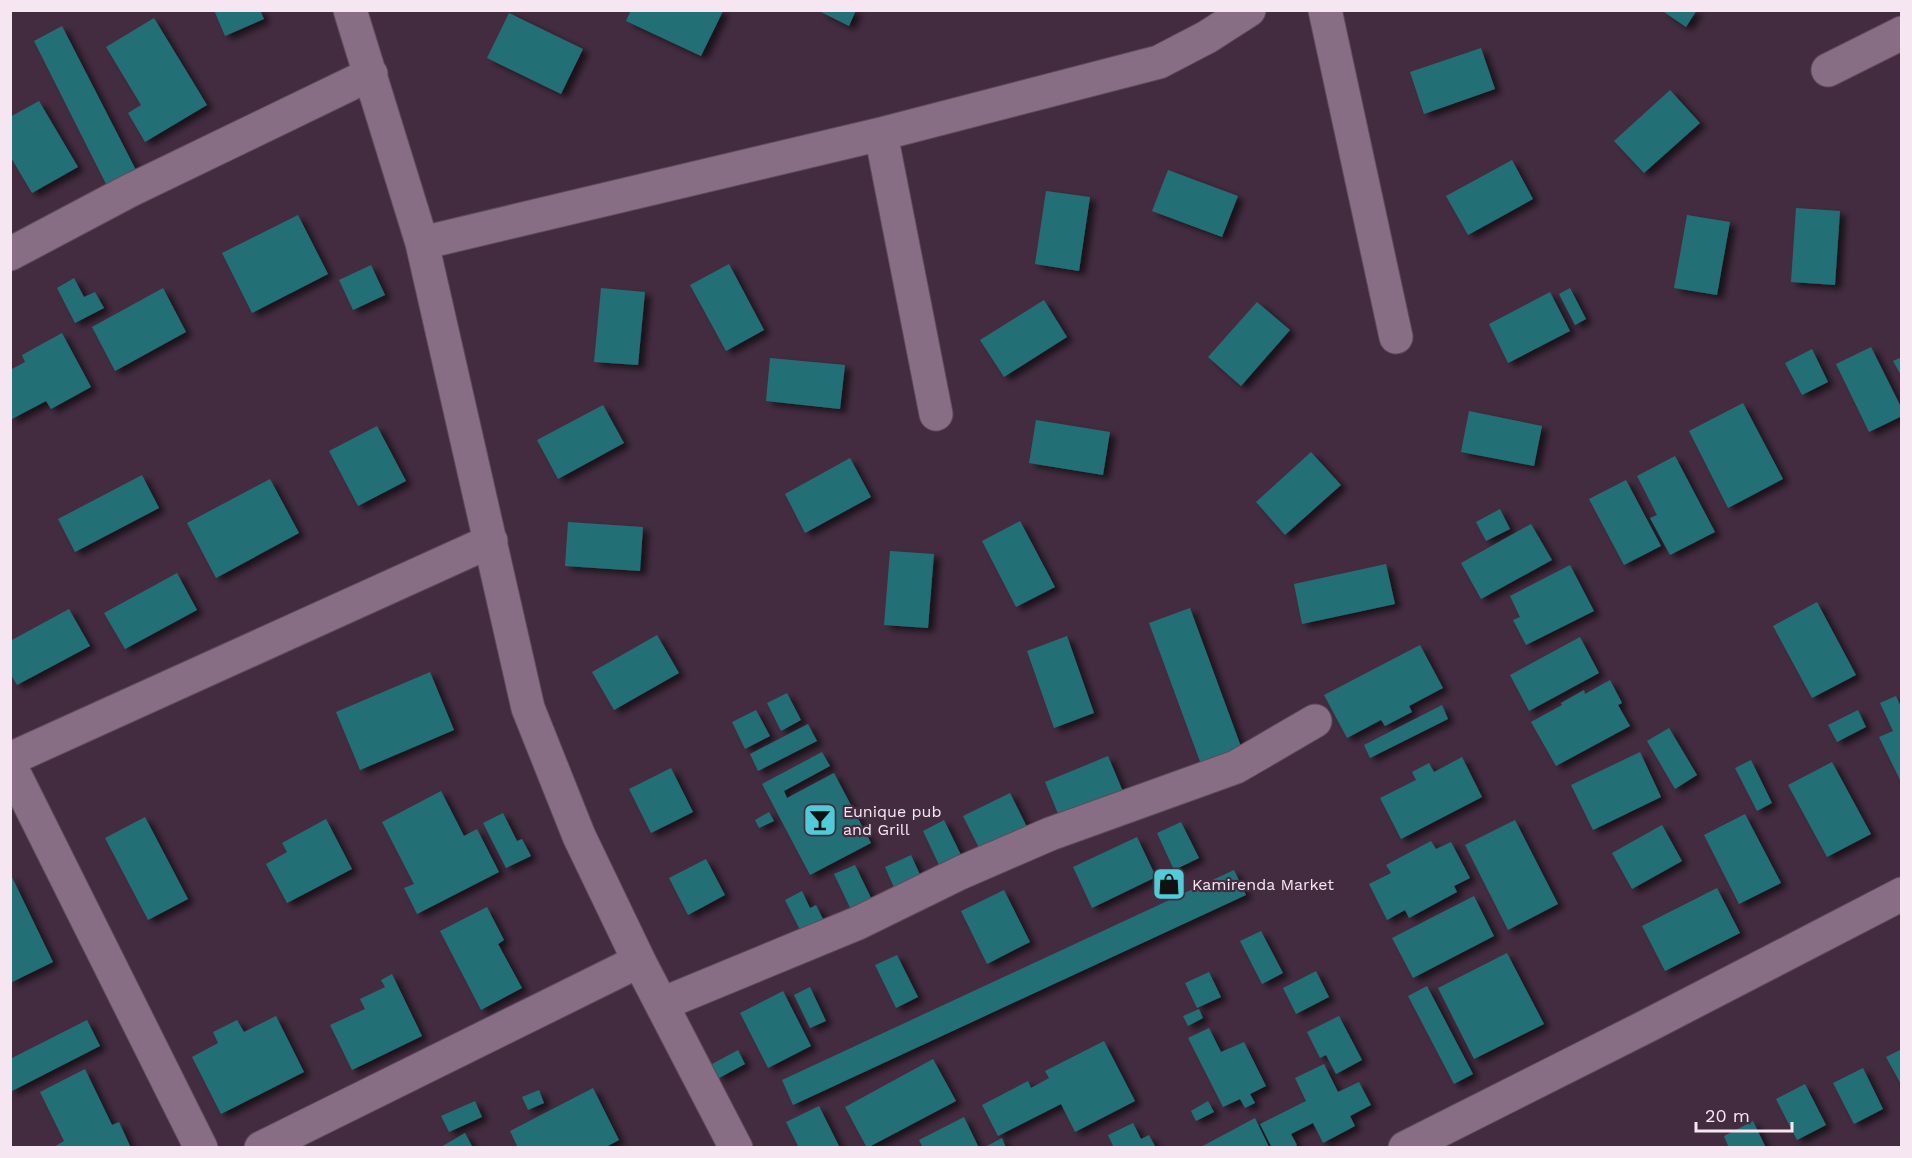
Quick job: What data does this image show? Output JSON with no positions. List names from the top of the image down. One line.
{"places":{"bar":["Eunique pub and Grill"],"shop":["Kamirenda Market"]},"scale_bar":"20 m"}
